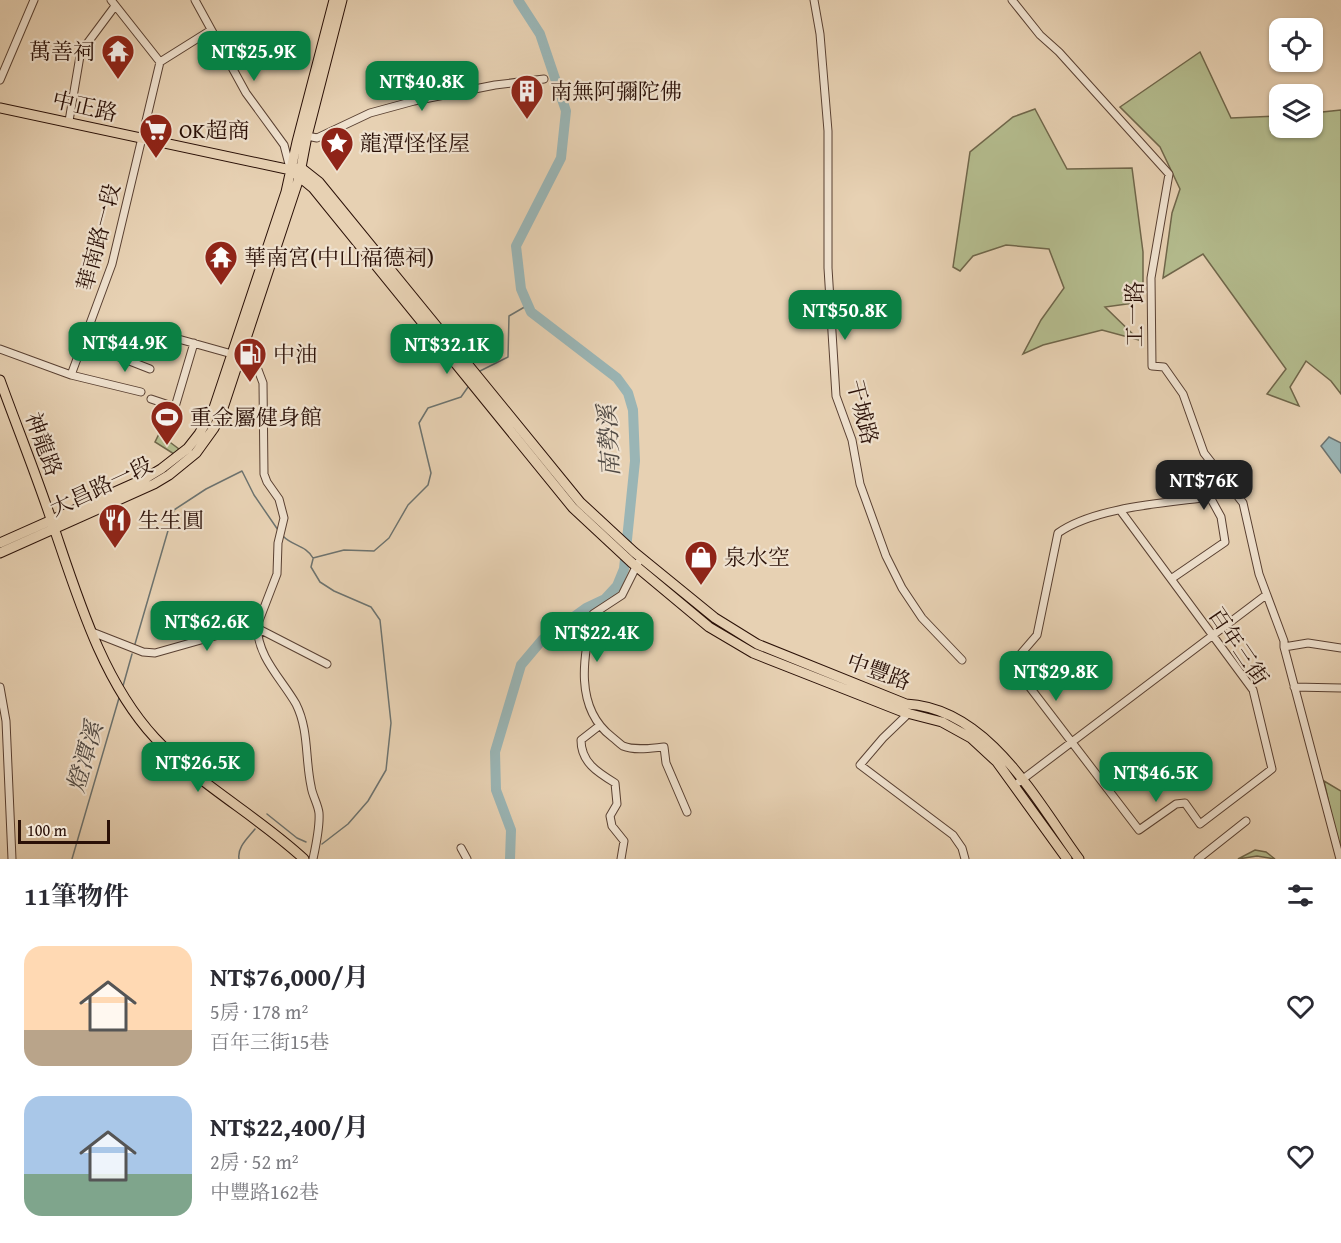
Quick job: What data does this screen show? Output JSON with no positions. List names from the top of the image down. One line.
{"streets":{"main road":["中正路","神龍路","大昌路一段","中豐路"],"street":["華南路一段","工一路","干城路","百年三街"]},"crossings":[["中正路","華南路一段"],["中正路","大昌路一段"],["神龍路","大昌路一段"]],"water":["南勢溪","燈潭溪"],"places":{"temple":["萬善祠","華南宮(中山福德祠)"],"building":["南無阿彌陀佛"],"supermarket":["OK超商"],"place":["龍潭怪怪屋"],"fuel station":["中油"],"sports":["重金屬健身館"],"restaurant":["生生圓"],"shop":["泉水空"]},"scale_bar":"100 m","page":{"price":["NT$25.9K","NT$40.8K","NT$50.8K","NT$44.9K","NT$32.1K","NT$76K","NT$62.6K","NT$22.4K","NT$29.8K","NT$26.5K","NT$46.5K"],"scale":"100 m","heading":"11筆物件","list":[{"name":"NT$76,000/月","note":"5房 · 178 m² · 百年三街15巷"},{"name":"NT$22,400/月","note":"2房 · 52 m² · 中豐路162巷"}]}}
